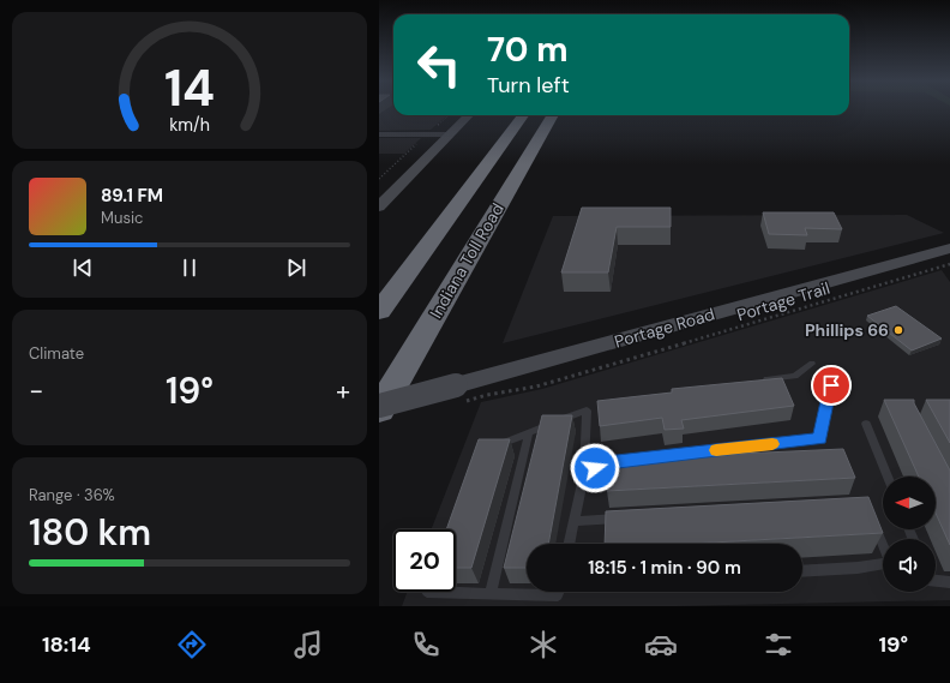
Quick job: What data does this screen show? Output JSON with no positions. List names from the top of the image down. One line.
{"streets":{"highway":["Indiana Toll Road"],"main road":["Portage Road"],"path":["Portage Trail"]},"crossings":[["Portage Trail","Portage Road"]],"places":["Phillips 66"],"north":"left","page":{"turn":["70 m","Turn left"],"song":["89.1 FM","Music"],"tile":["Climate",["Range · 36%","180 km"]],"heat":["−","19°","+"],"limit":"20","trip":"18:15 · 1 min · 90 m","tabs":["18:14","19°"],"gauge":["14","km/h"]}}
